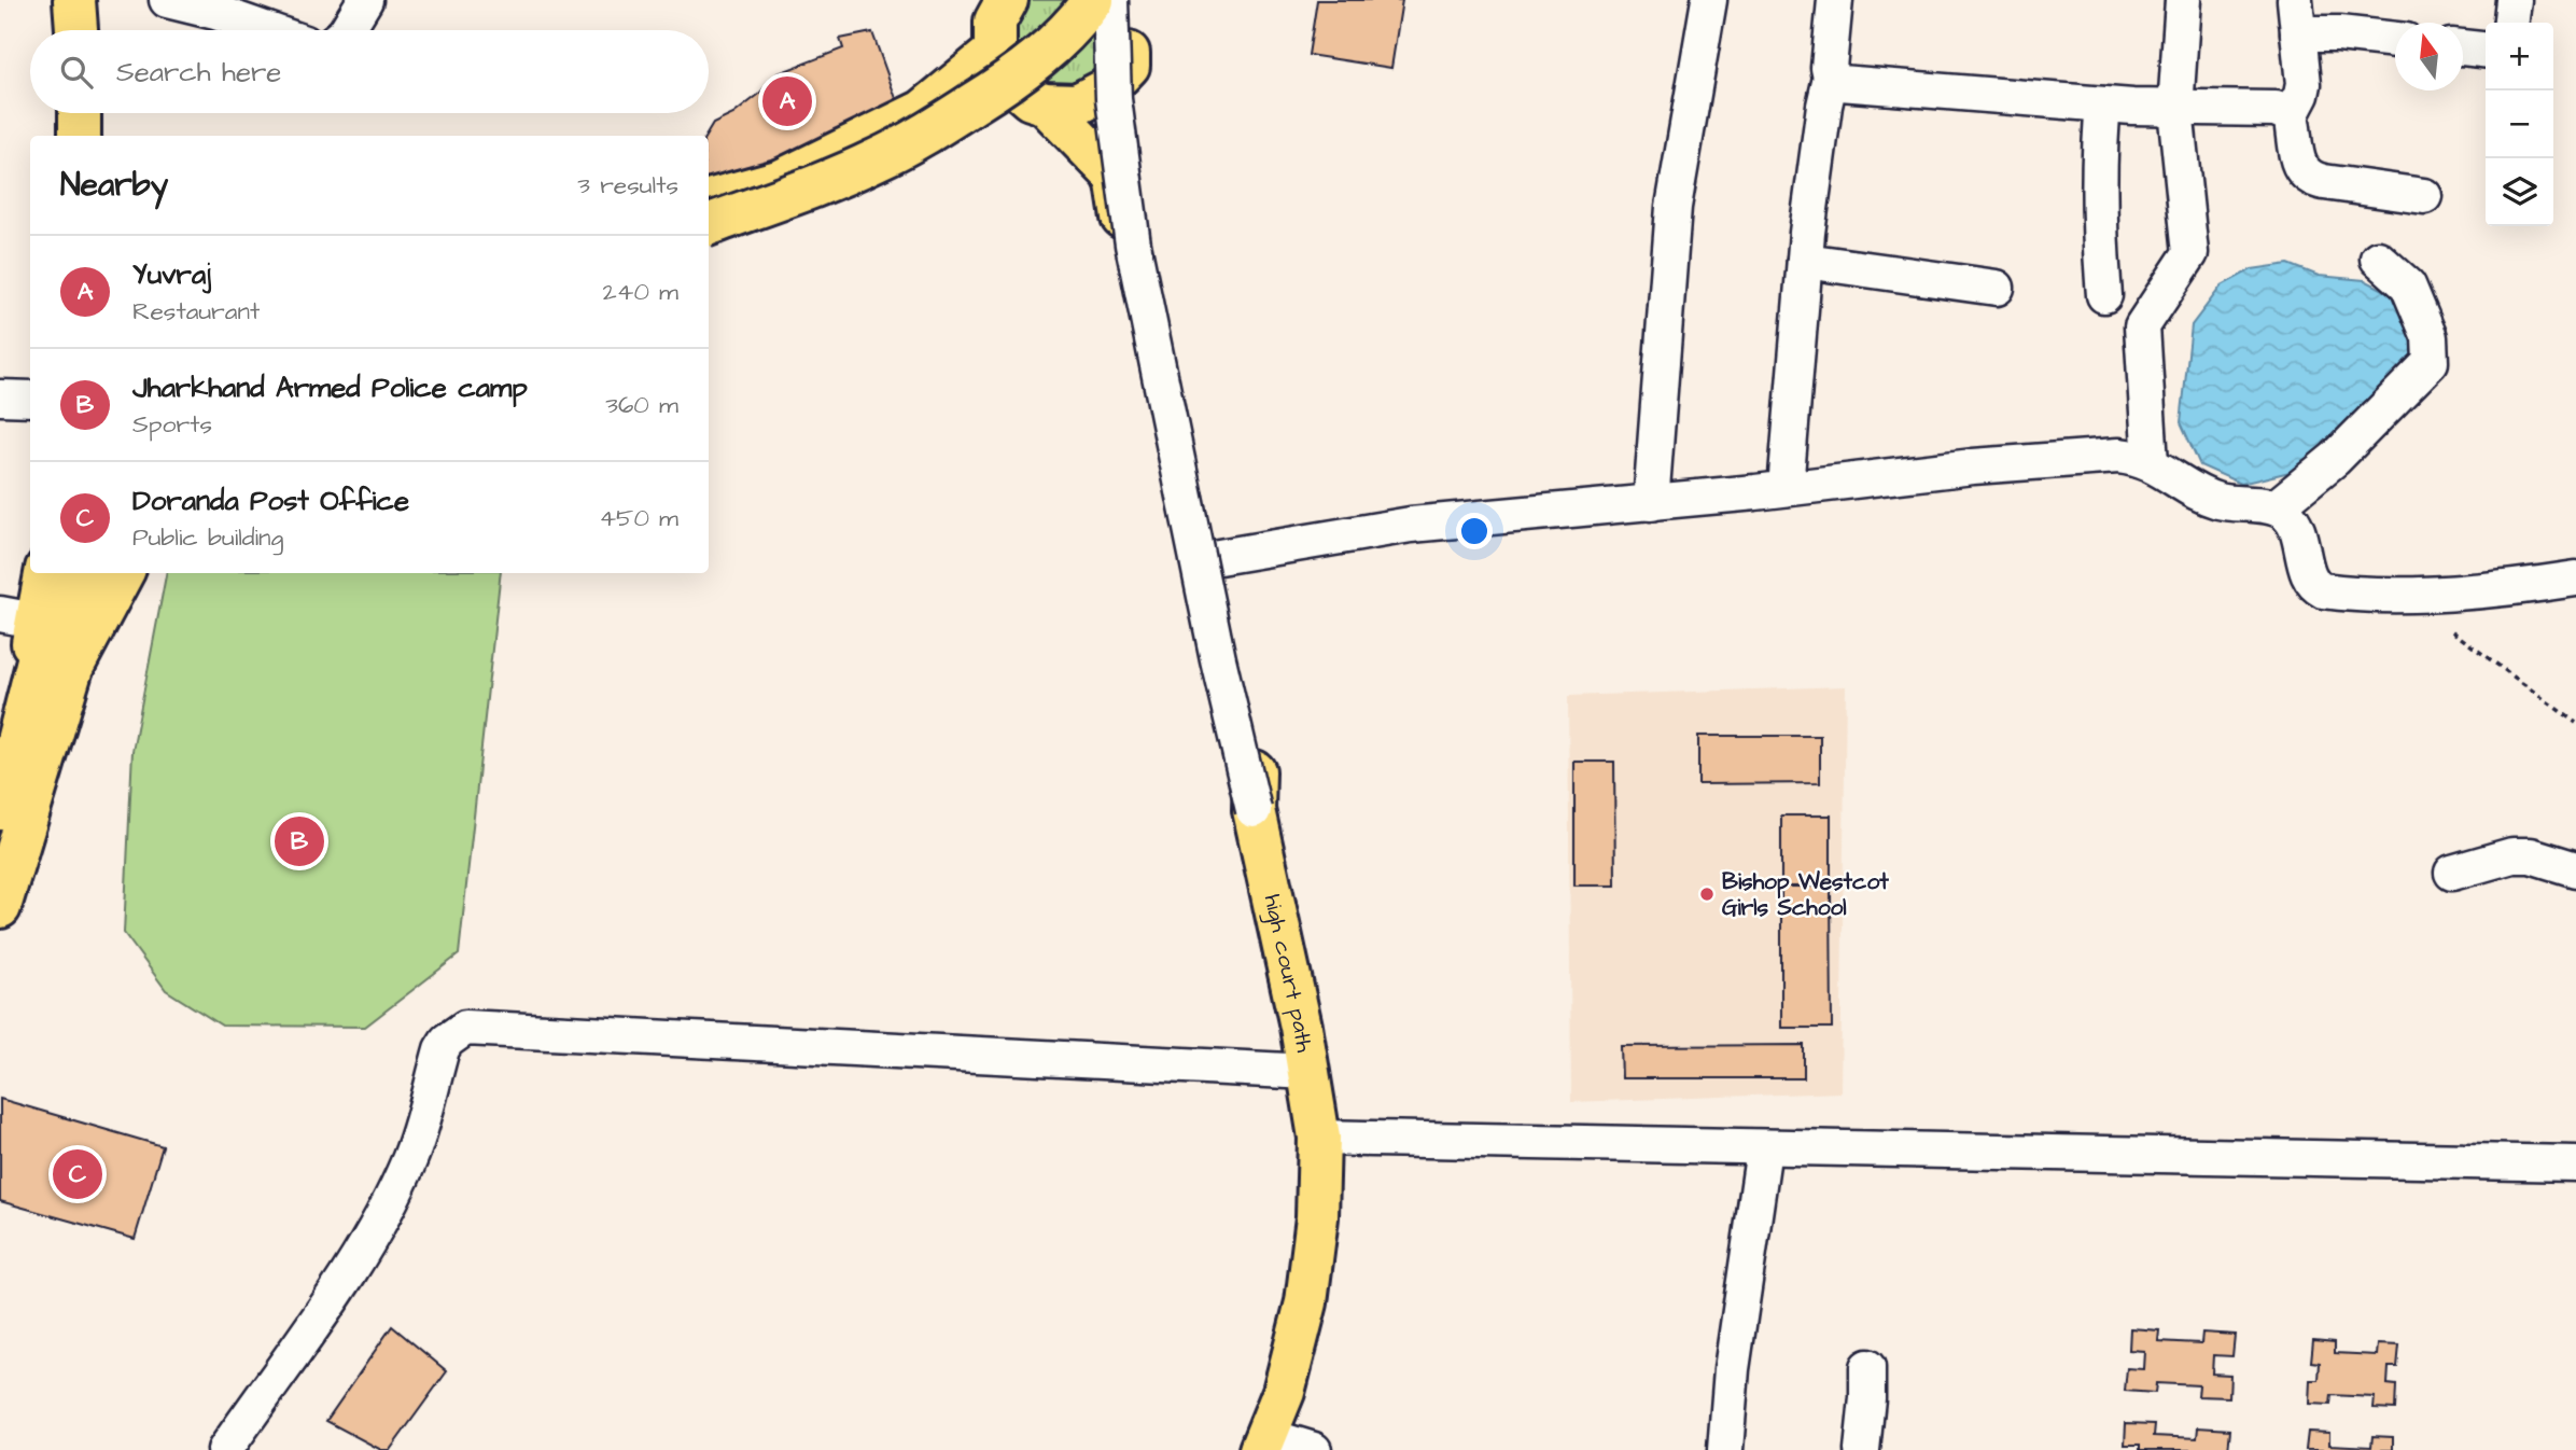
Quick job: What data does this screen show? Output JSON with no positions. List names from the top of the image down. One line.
{"streets":{"main road":["high court path"]},"places":["Bishop Westcot Girls School"],"north":"top","page":{"map_buttons":["+","−"],"search":"Search here","pins":["A","B","C"],"heading":["Nearby","3 results"],"list":[{"mark":"A","name":"Yuvraj","note":"Restaurant","value":"240 m"},{"mark":"B","name":"Jharkhand Armed Police camp","note":"Sports","value":"360 m"},{"mark":"C","name":"Doranda Post Office","note":"Public building","value":"450 m"}]}}
